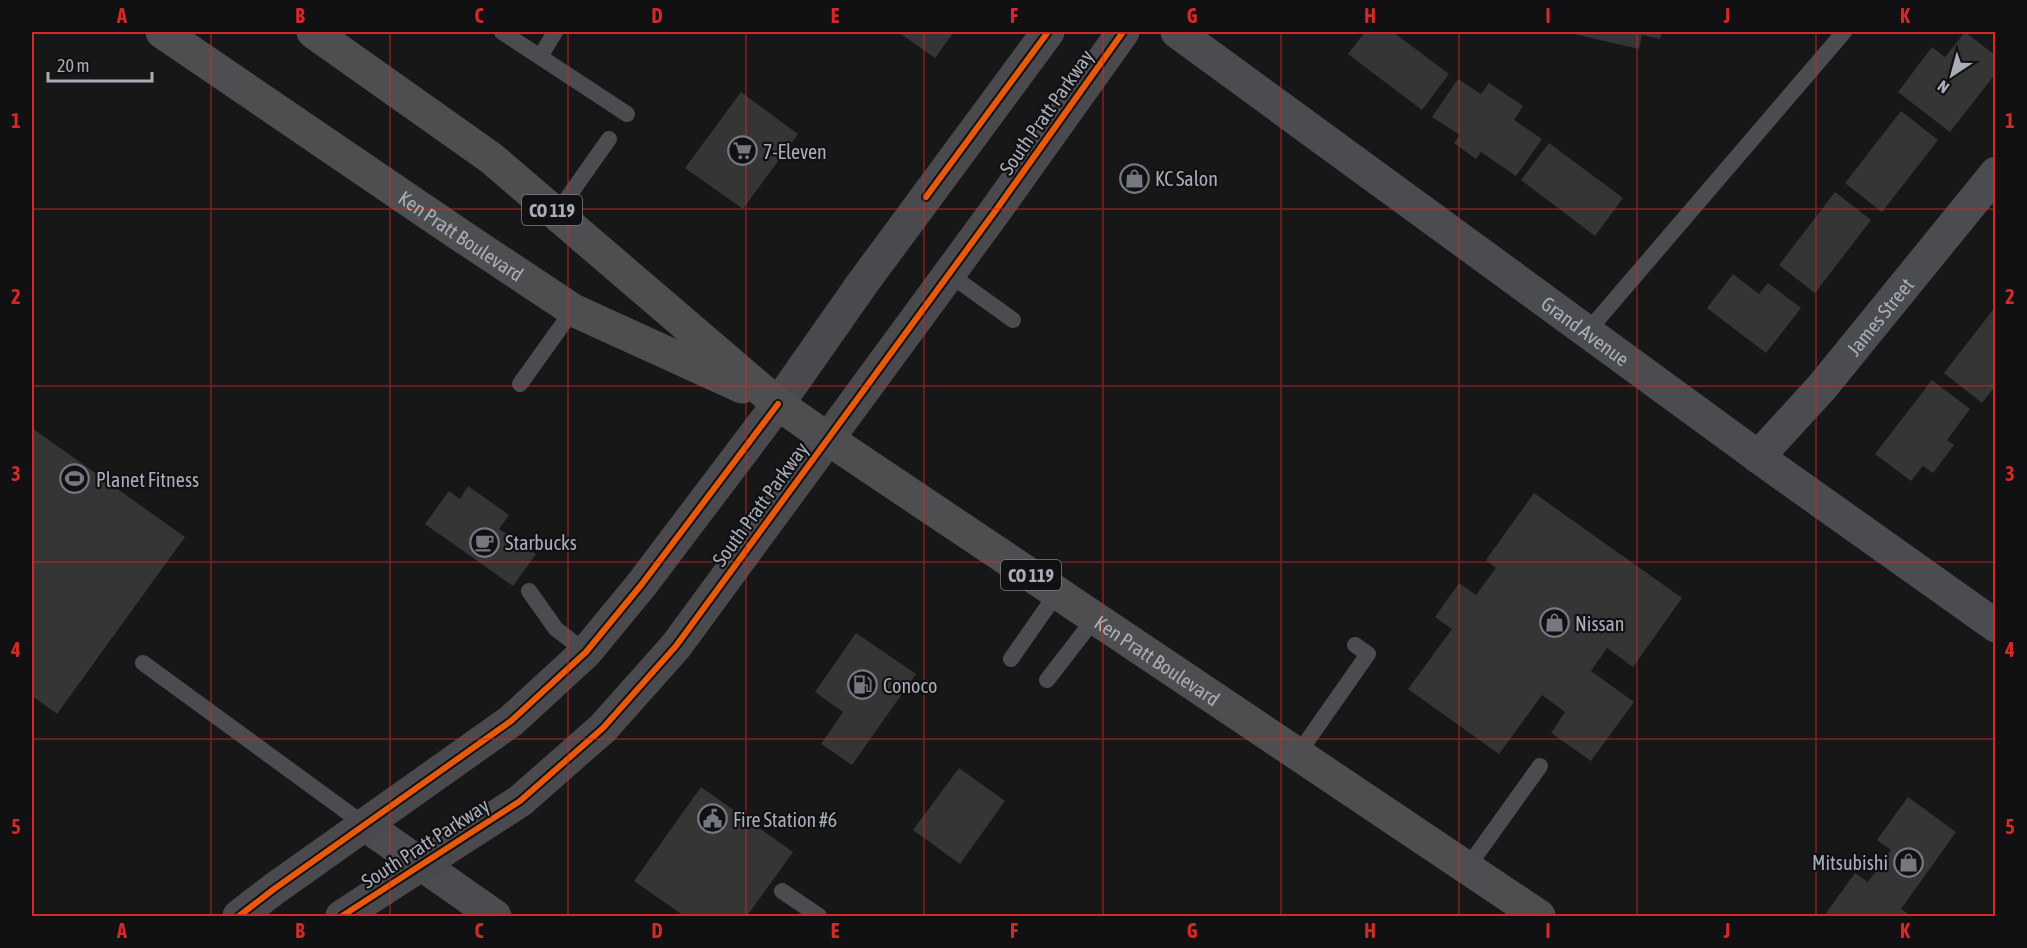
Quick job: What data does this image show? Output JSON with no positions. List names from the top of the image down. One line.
{"streets":{"highway":["CO 119","Ken Pratt Boulevard"],"main road":["South Pratt Parkway"],"street":["James Street","Grand Avenue"]},"crossings":[["South Pratt Parkway","Ken Pratt Boulevard"],["James Street","Grand Avenue"]],"places":{"supermarket":["7-Eleven"],"shop":["KC Salon","Nissan","Mitsubishi"],"sports":["Planet Fitness"],"cafe":["Starbucks"],"fuel station":["Conoco"],"public building":["Fire Station #6"]},"scale_bar":"20 m","north":"bottom left","grid":{"columns":["A","B","C","D","E","F","G","H","I","J","K"],"rows":["1","2","3","4","5"]}}
